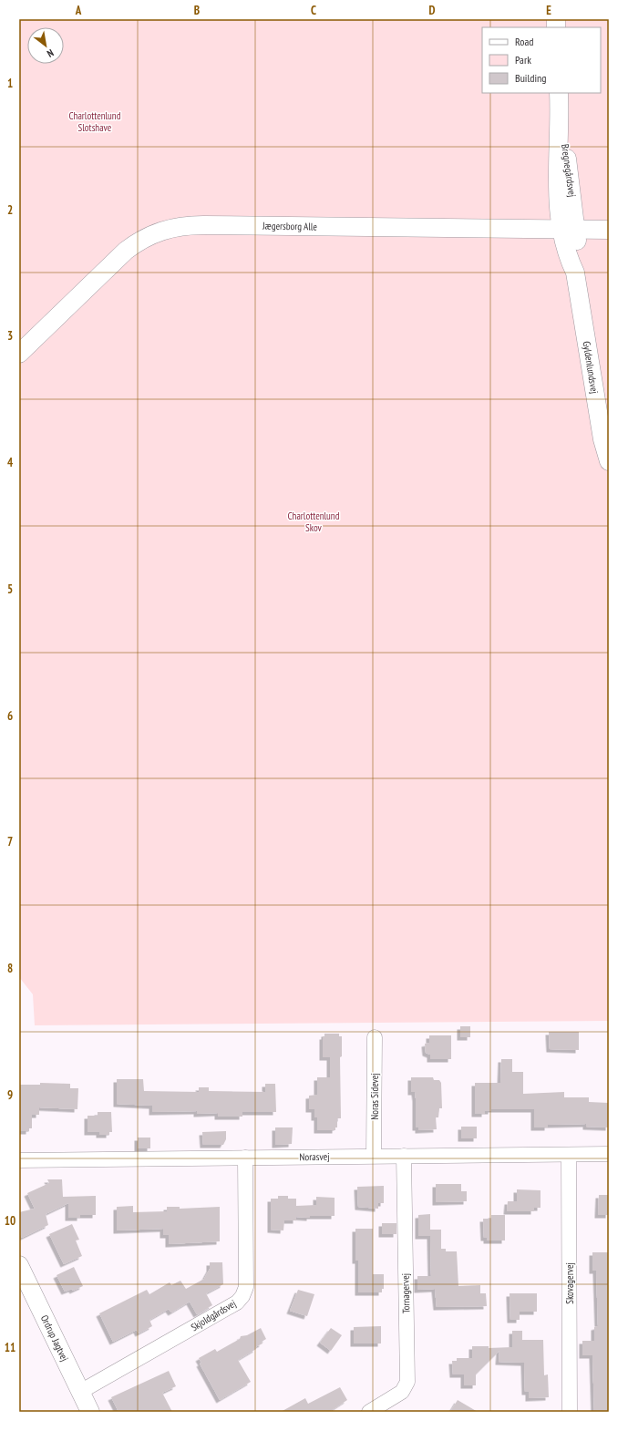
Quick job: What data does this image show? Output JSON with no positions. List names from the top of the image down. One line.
{"streets":{"street":["Bregnegårdsvej","Jægersborg Alle","Gyldenlundsvej","Noras Sidevej","Norasvej","Skovagervej","Tornagervej","Skjoldgårdsvej","Ordrup Jagtvej"]},"crossings":[["Bregnegårdsvej","Jægersborg Alle"],["Bregnegårdsvej","Gyldenlundsvej"],["Jægersborg Alle","Gyldenlundsvej"],["Noras Sidevej","Norasvej"],["Norasvej","Skovagervej"],["Norasvej","Tornagervej"],["Norasvej","Skjoldgårdsvej"],["Skjoldgårdsvej","Ordrup Jagtvej"]],"parks":["Charlottenlund Slotshave","Charlottenlund Skov"],"legend":["Road","Park","Building"],"north":"bottom right","grid":{"columns":["A","B","C","D","E"],"rows":["1","2","3","4","5","6","7","8","9","10","11"]}}
